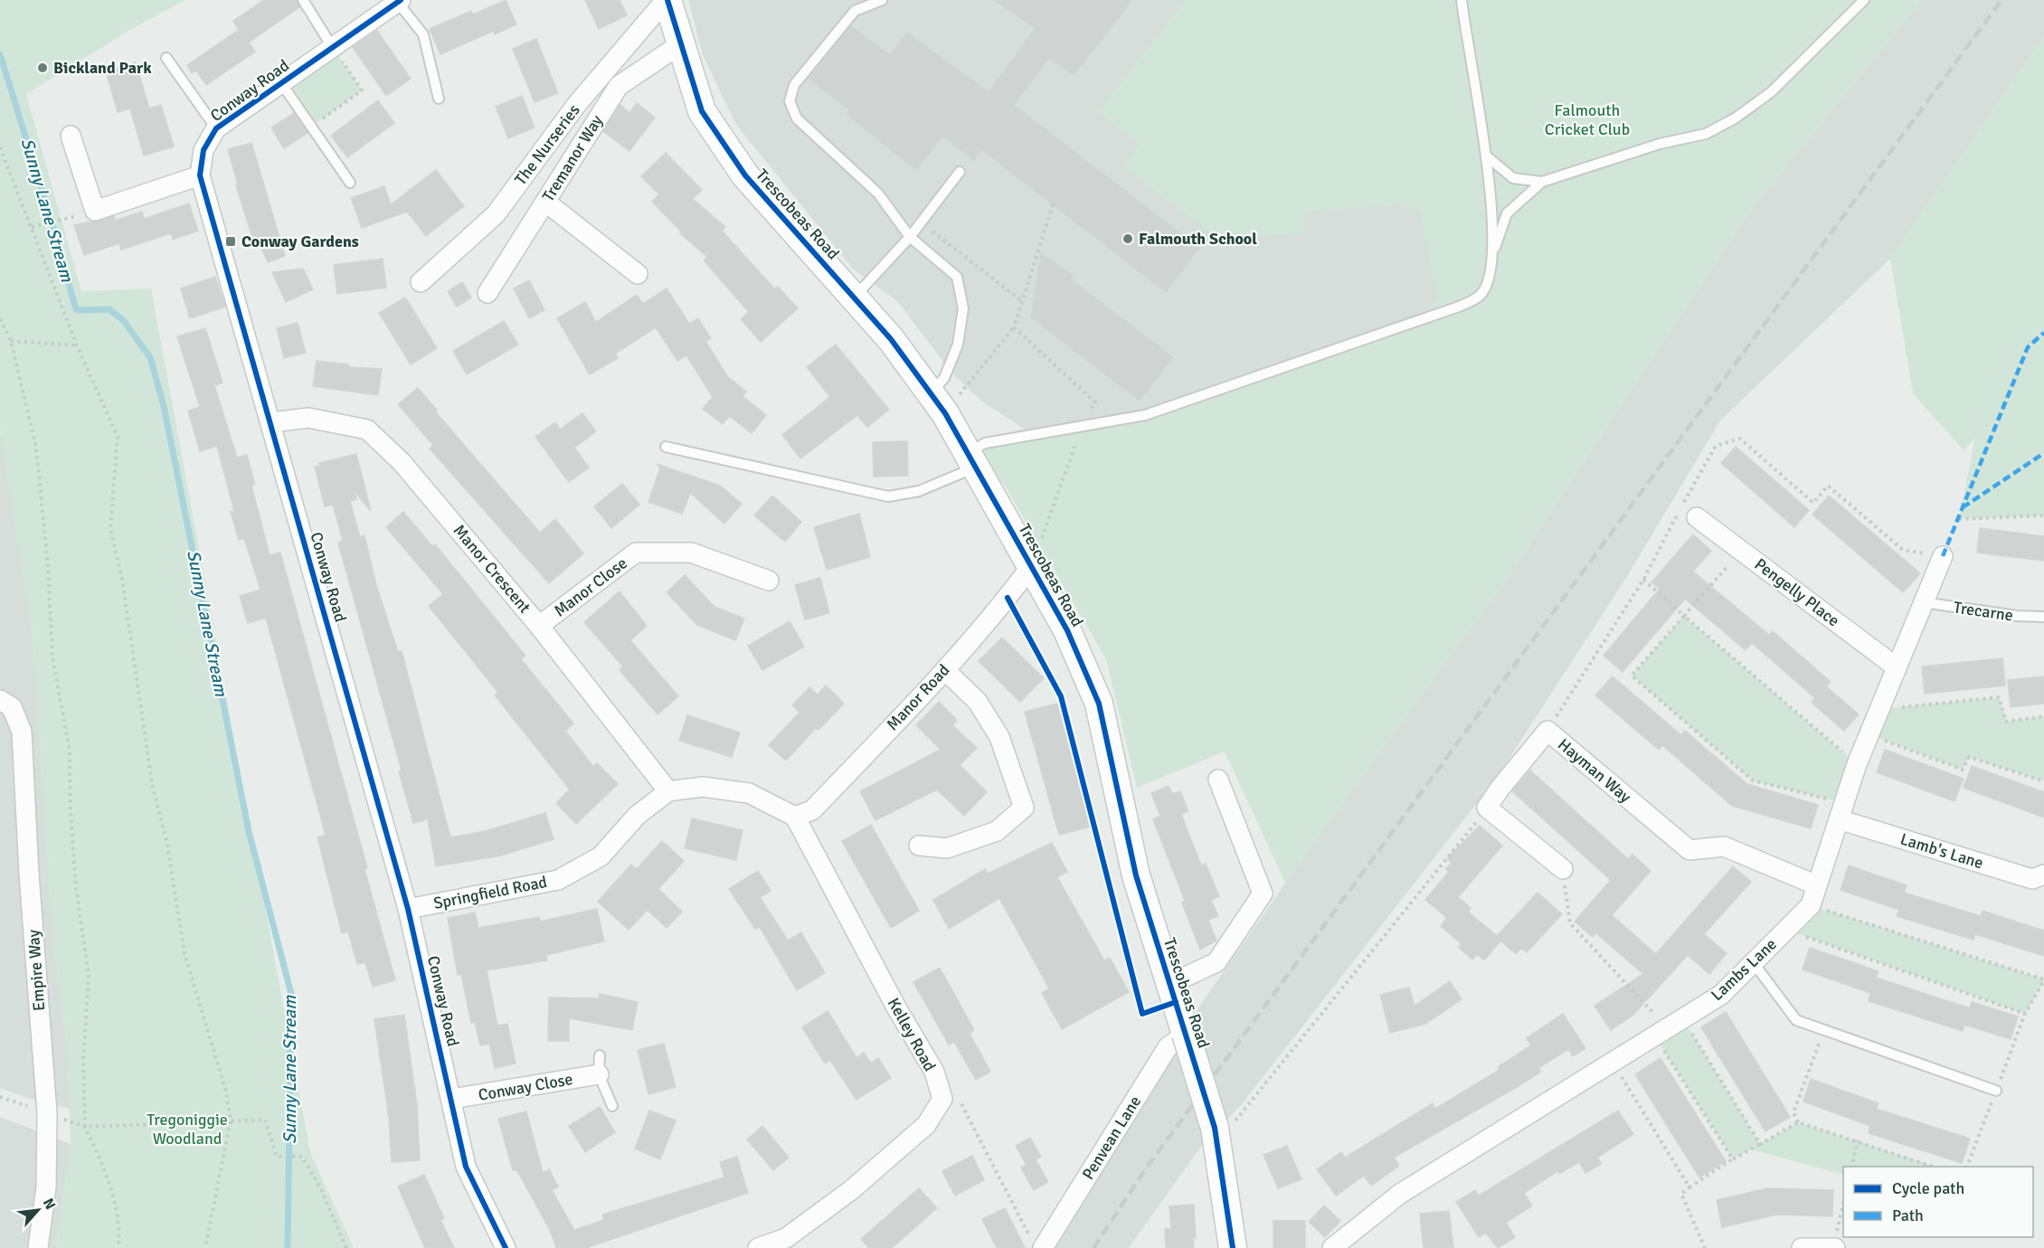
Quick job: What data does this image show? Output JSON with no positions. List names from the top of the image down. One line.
{"streets":{"street":["Conway Road","The Nurseries","Tremanor Way","Trescobeas Road","Manor Crescent","Manor Close","Pengelly Place","Manor Road","Hayman Way","Lamb's Lane","Springfield Road","Lambs Lane","Empire Way","Kelley Road","Conway Close","Penvean Lane"],"lane":["Trecarne"]},"crossings":[["Conway Road","Manor Crescent"],["Conway Road","Springfield Road"],["Conway Road","Conway Close"],["The Nurseries","Trescobeas Road"],["Tremanor Way","Trescobeas Road"],["Trescobeas Road","Manor Road"],["Trescobeas Road","Penvean Lane"],["Manor Crescent","Manor Close"],["Manor Crescent","Springfield Road"],["Pengelly Place","Lambs Lane"],["Trecarne","Lambs Lane"],["Manor Road","Kelley Road"],["Hayman Way","Lambs Lane"],["Lamb's Lane","Lambs Lane"]],"water":["Sunny Lane Stream"],"parks":["Falmouth Cricket Club","Tregoniggie Woodland"],"places":{"other":["Bickland Park","Falmouth School"],"transit":["Conway Gardens"]},"legend":["Cycle path","Path"],"north":"top right"}
